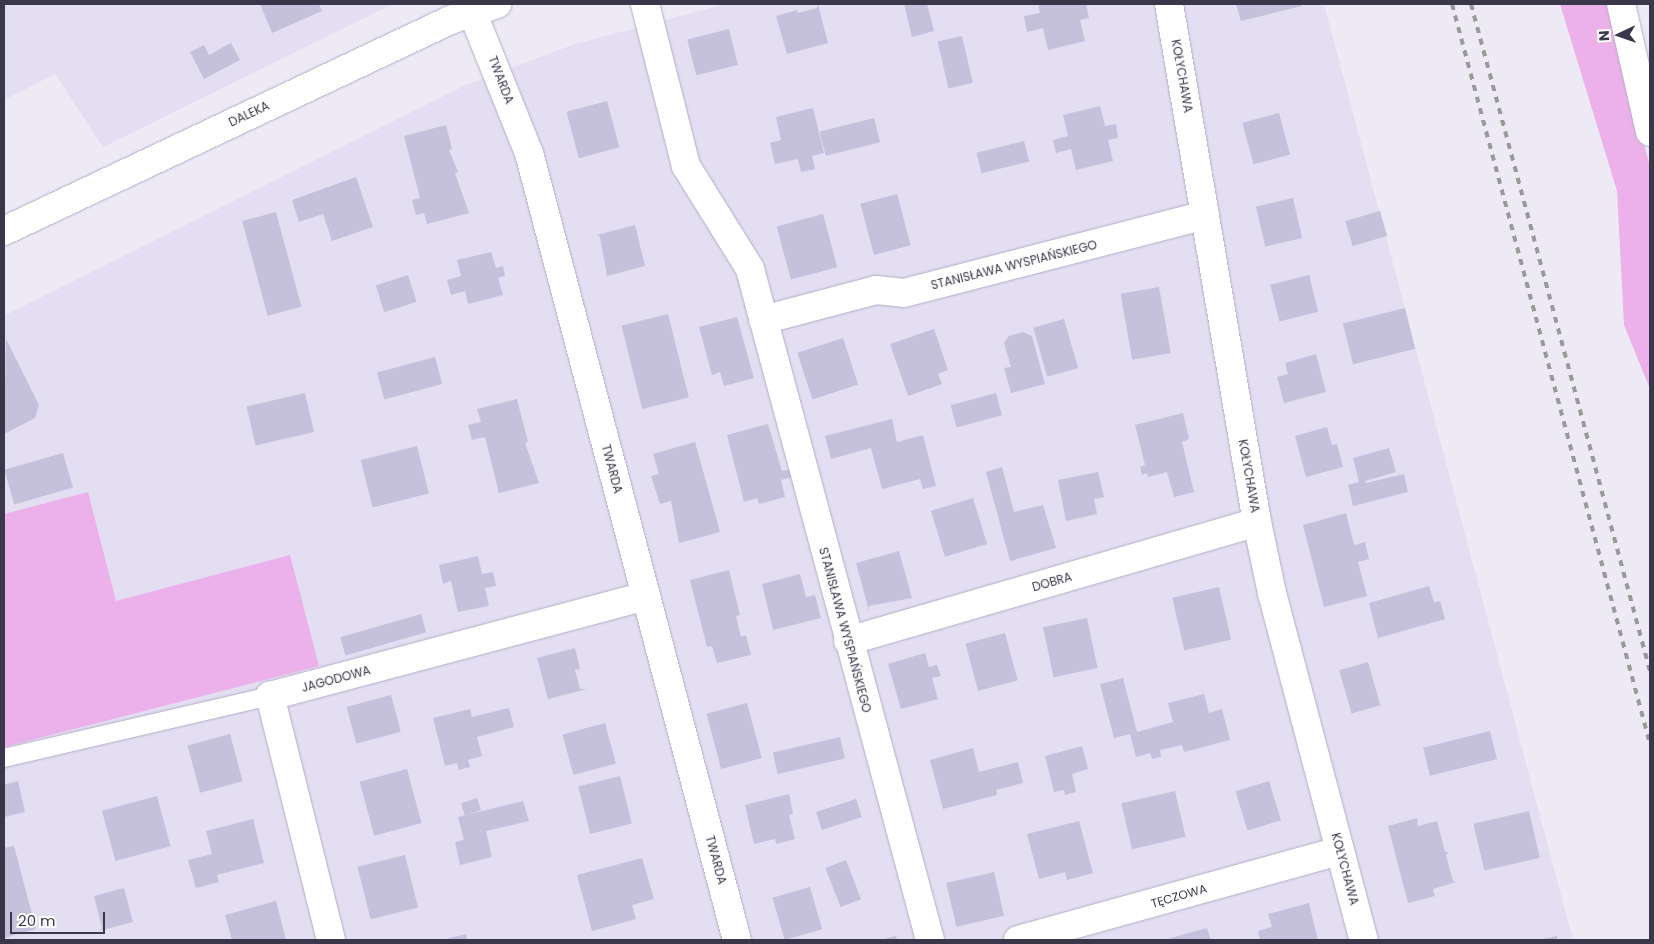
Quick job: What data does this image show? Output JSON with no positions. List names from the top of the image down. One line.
{"streets":{"street":["KOŁYCHAWA","TWARDA","DALEKA","STANISŁAWA WYSPIAŃSKIEGO","DOBRA","JAGODOWA","TĘCZOWA"]},"crossings":[["KOŁYCHAWA","STANISŁAWA WYSPIAŃSKIEGO"],["KOŁYCHAWA","DOBRA"],["KOŁYCHAWA","TĘCZOWA"],["TWARDA","DALEKA"],["TWARDA","JAGODOWA"],["STANISŁAWA WYSPIAŃSKIEGO","DOBRA"]],"scale_bar":"20 m","north":"left"}
